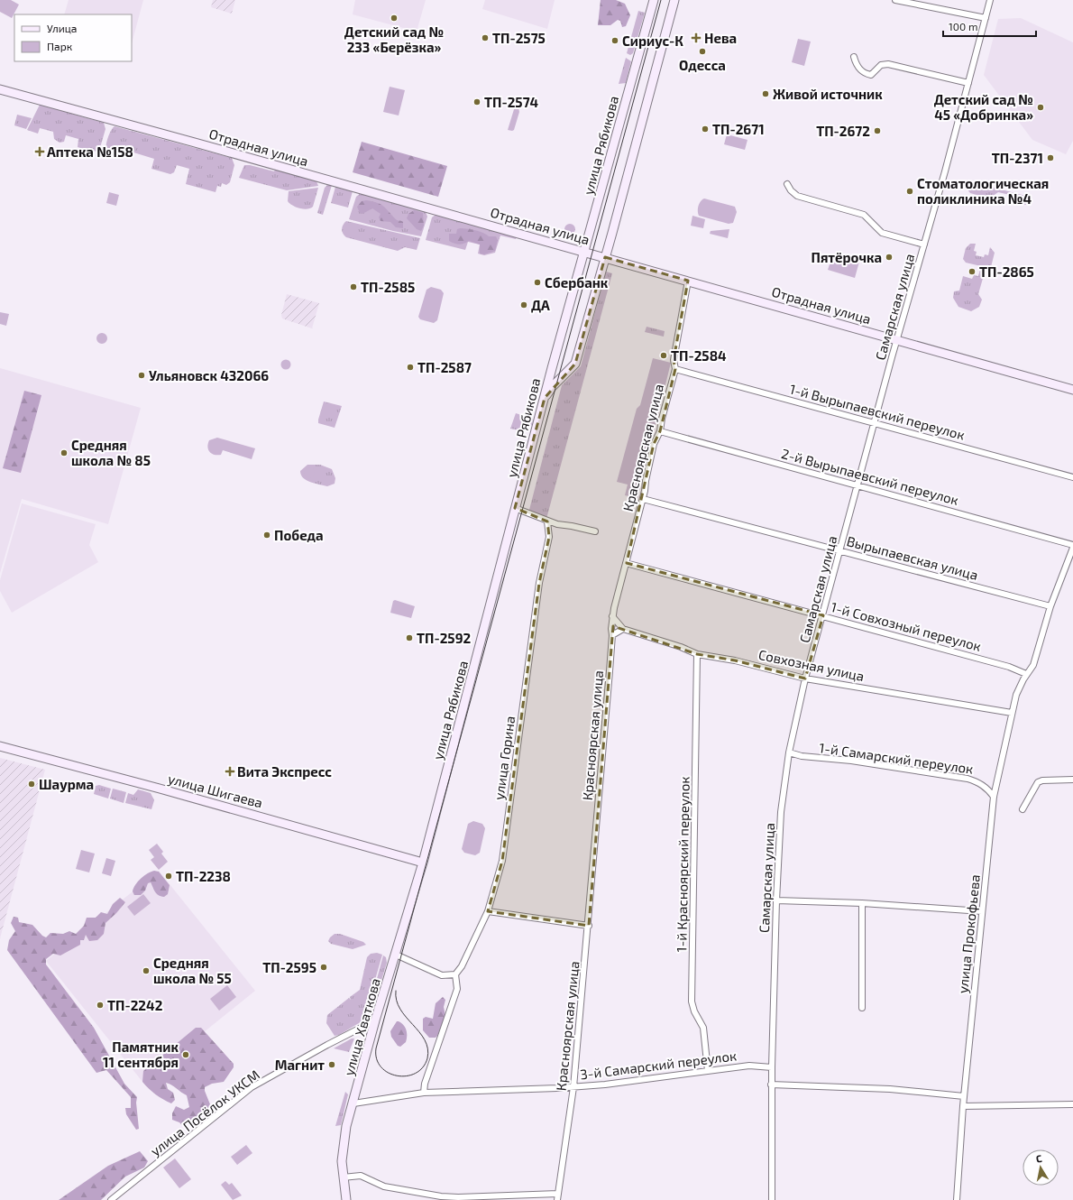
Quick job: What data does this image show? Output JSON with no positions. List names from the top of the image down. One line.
{"streets":{"main road":["улица Рябикова","Отрадная улица","улица Шигаева","улица Хваткова"],"street":["Самарская улица","1-й Вырыпаевский переулок","Красноярская улица","2-й Вырыпаевский переулок","Вырыпаевская улица","1-й Совхозный переулок","Совхозная улица","улица Горина","1-й Самарский переулок","1-й Красноярский переулок","улица Прокофьева","3-й Самарский переулок","улица Посёлок УКСМ"]},"crossings":[["улица Рябикова","Отрадная улица"],["улица Рябикова","улица Шигаева"],["улица Рябикова","улица Хваткова"],["Отрадная улица","Самарская улица"],["Отрадная улица","Красноярская улица"],["Самарская улица","1-й Вырыпаевский переулок"],["Самарская улица","2-й Вырыпаевский переулок"],["Самарская улица","Вырыпаевская улица"],["Самарская улица","1-й Совхозный переулок"],["Самарская улица","Совхозная улица"],["Самарская улица","1-й Самарский переулок"],["Самарская улица","3-й Самарский переулок"],["1-й Вырыпаевский переулок","Красноярская улица"],["Красноярская улица","2-й Вырыпаевский переулок"],["Красноярская улица","Вырыпаевская улица"],["Красноярская улица","1-й Совхозный переулок"],["Красноярская улица","3-й Самарский переулок"],["1-й Совхозный переулок","улица Прокофьева"],["Совхозная улица","1-й Красноярский переулок"],["Совхозная улица","улица Прокофьева"],["1-й Самарский переулок","улица Прокофьева"],["улица Шигаева","улица Хваткова"],["1-й Красноярский переулок","3-й Самарский переулок"],["улица Хваткова","3-й Самарский переулок"],["улица Хваткова","улица Посёлок УКСМ"]],"places":{"other":["Детский сад № 233 «Берёзка»","ТП-2575","Сириус-К","Одесса","Живой источник","ТП-2574","Детский сад № 45 «Добринка»","ТП-2671","ТП-2672","ТП-2371","Стоматологическая поликлиника №4","Пятёрочка","ТП-2865","Сбербанк","ТП-2585","ДА","ТП-2584","ТП-2587","Ульяновск 432066","Средняя школа № 85","Победа","ТП-2592","Шаурма","ТП-2238","ТП-2595","Средняя школа № 55","ТП-2242","Памятник 11 сентября","Магнит"],"health":["Нева","Аптека №158","Вита Экспресс"]},"legend":["Улица","Парк"],"scale_bar":"100 m","north":"top"}
